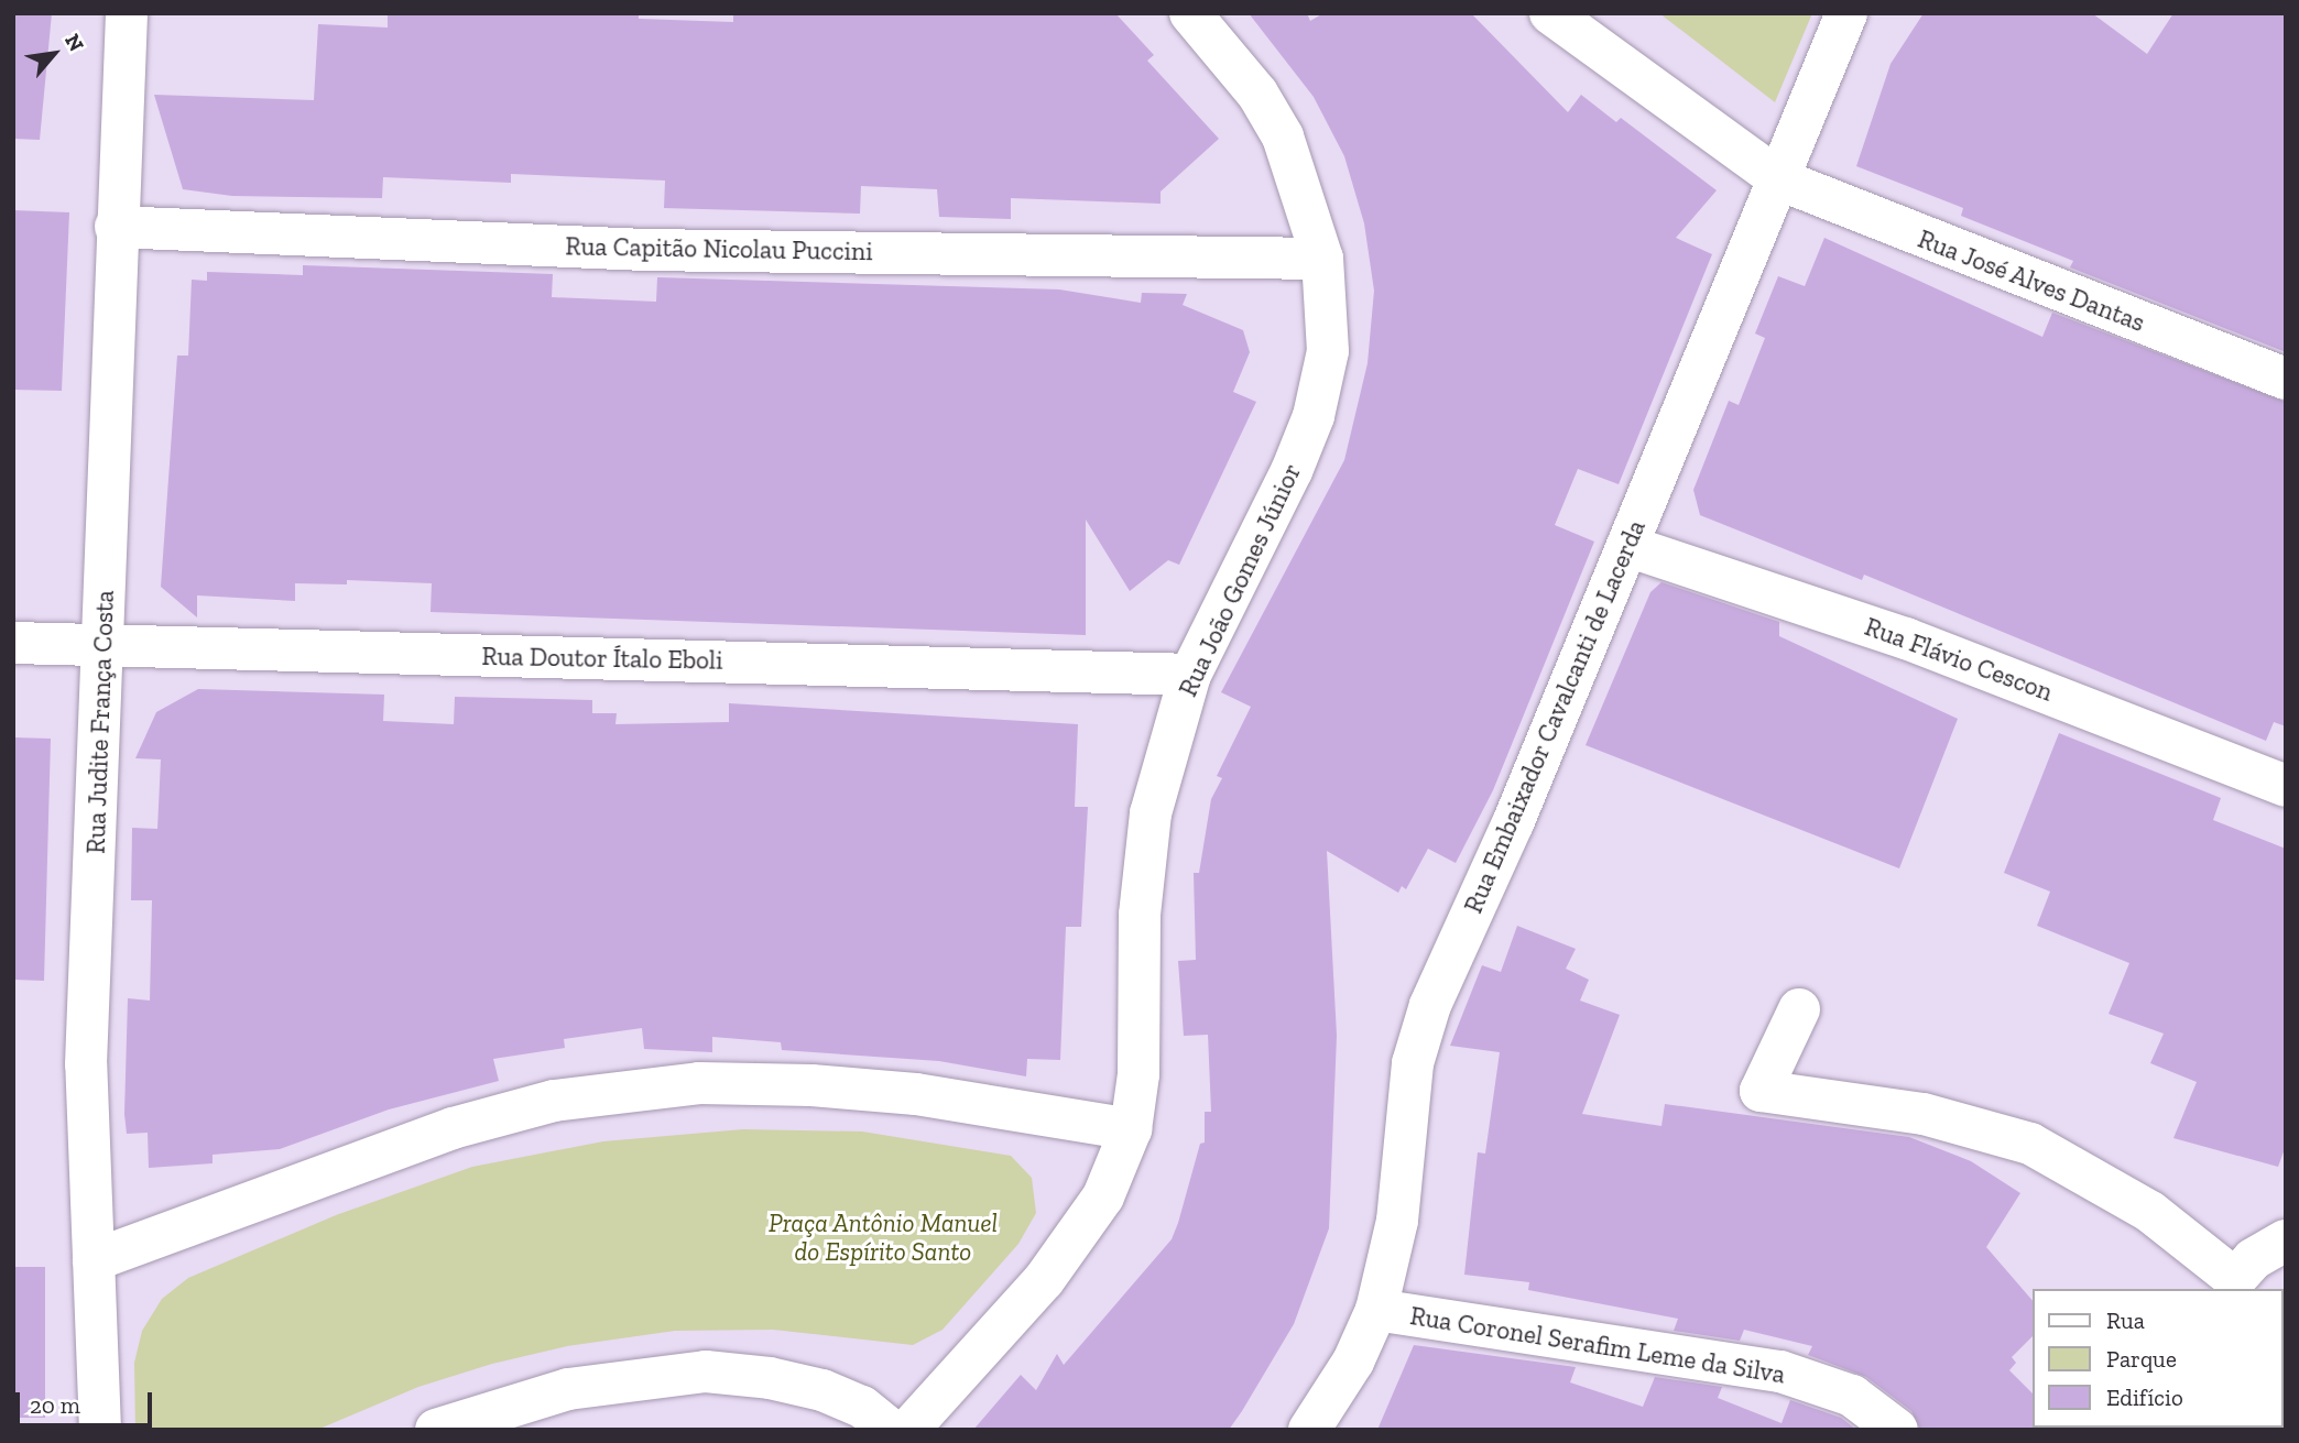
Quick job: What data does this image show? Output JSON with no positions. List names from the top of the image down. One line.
{"streets":{"street":["Rua Capitão Nicolau Puccini","Rua José Alves Dantas","Rua João Gomes Júnior","Rua Doutor Ítalo Eboli","Rua Flávio Cescon","Rua Embaixador Cavalcanti de Lacerda","Rua Judite França Costa","Rua Coronel Serafim Leme da Silva"]},"crossings":[["Rua Capitão Nicolau Puccini","Rua João Gomes Júnior"],["Rua Capitão Nicolau Puccini","Rua Judite França Costa"],["Rua José Alves Dantas","Rua Embaixador Cavalcanti de Lacerda"],["Rua João Gomes Júnior","Rua Doutor Ítalo Eboli"],["Rua Doutor Ítalo Eboli","Rua Judite França Costa"],["Rua Flávio Cescon","Rua Embaixador Cavalcanti de Lacerda"],["Rua Embaixador Cavalcanti de Lacerda","Rua Coronel Serafim Leme da Silva"]],"parks":["Praça Antônio Manuel do Espírito Santo"],"legend":["Rua","Parque","Edifício"],"scale_bar":"20 m","north":"top right"}
